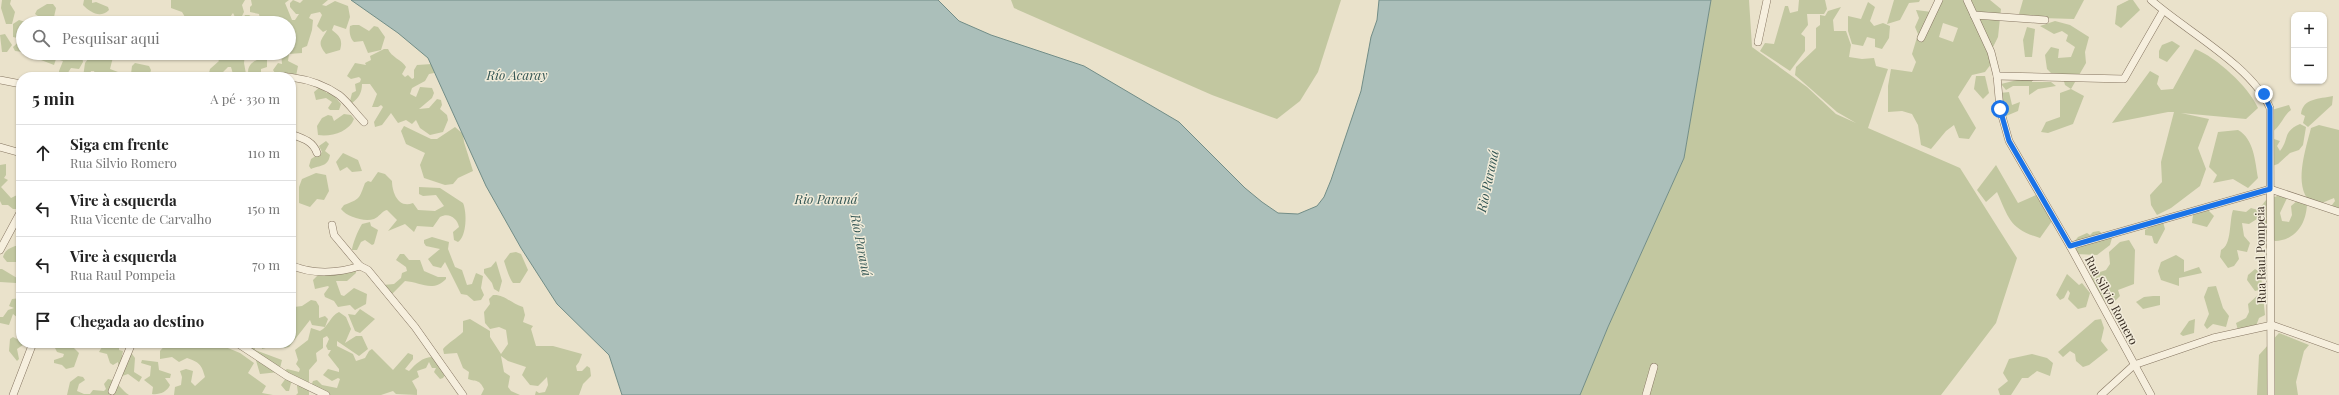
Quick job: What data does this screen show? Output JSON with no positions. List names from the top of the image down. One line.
{"streets":{"street":["Rua Raul Pompeia","Rua Silvio Romero"]},"water":["Río Acaray","Rio Paraná","Río Paraná"],"page":{"map_buttons":["+","−"],"search":"Pesquisar aqui","heading":["5 min","A pé · 330 m"],"list":[["Siga em frente","Rua Silvio Romero","110 m"],["Vire à esquerda","Rua Vicente de Carvalho","150 m"],["Vire à esquerda","Rua Raul Pompeia","70 m"],"Chegada ao destino"]}}
